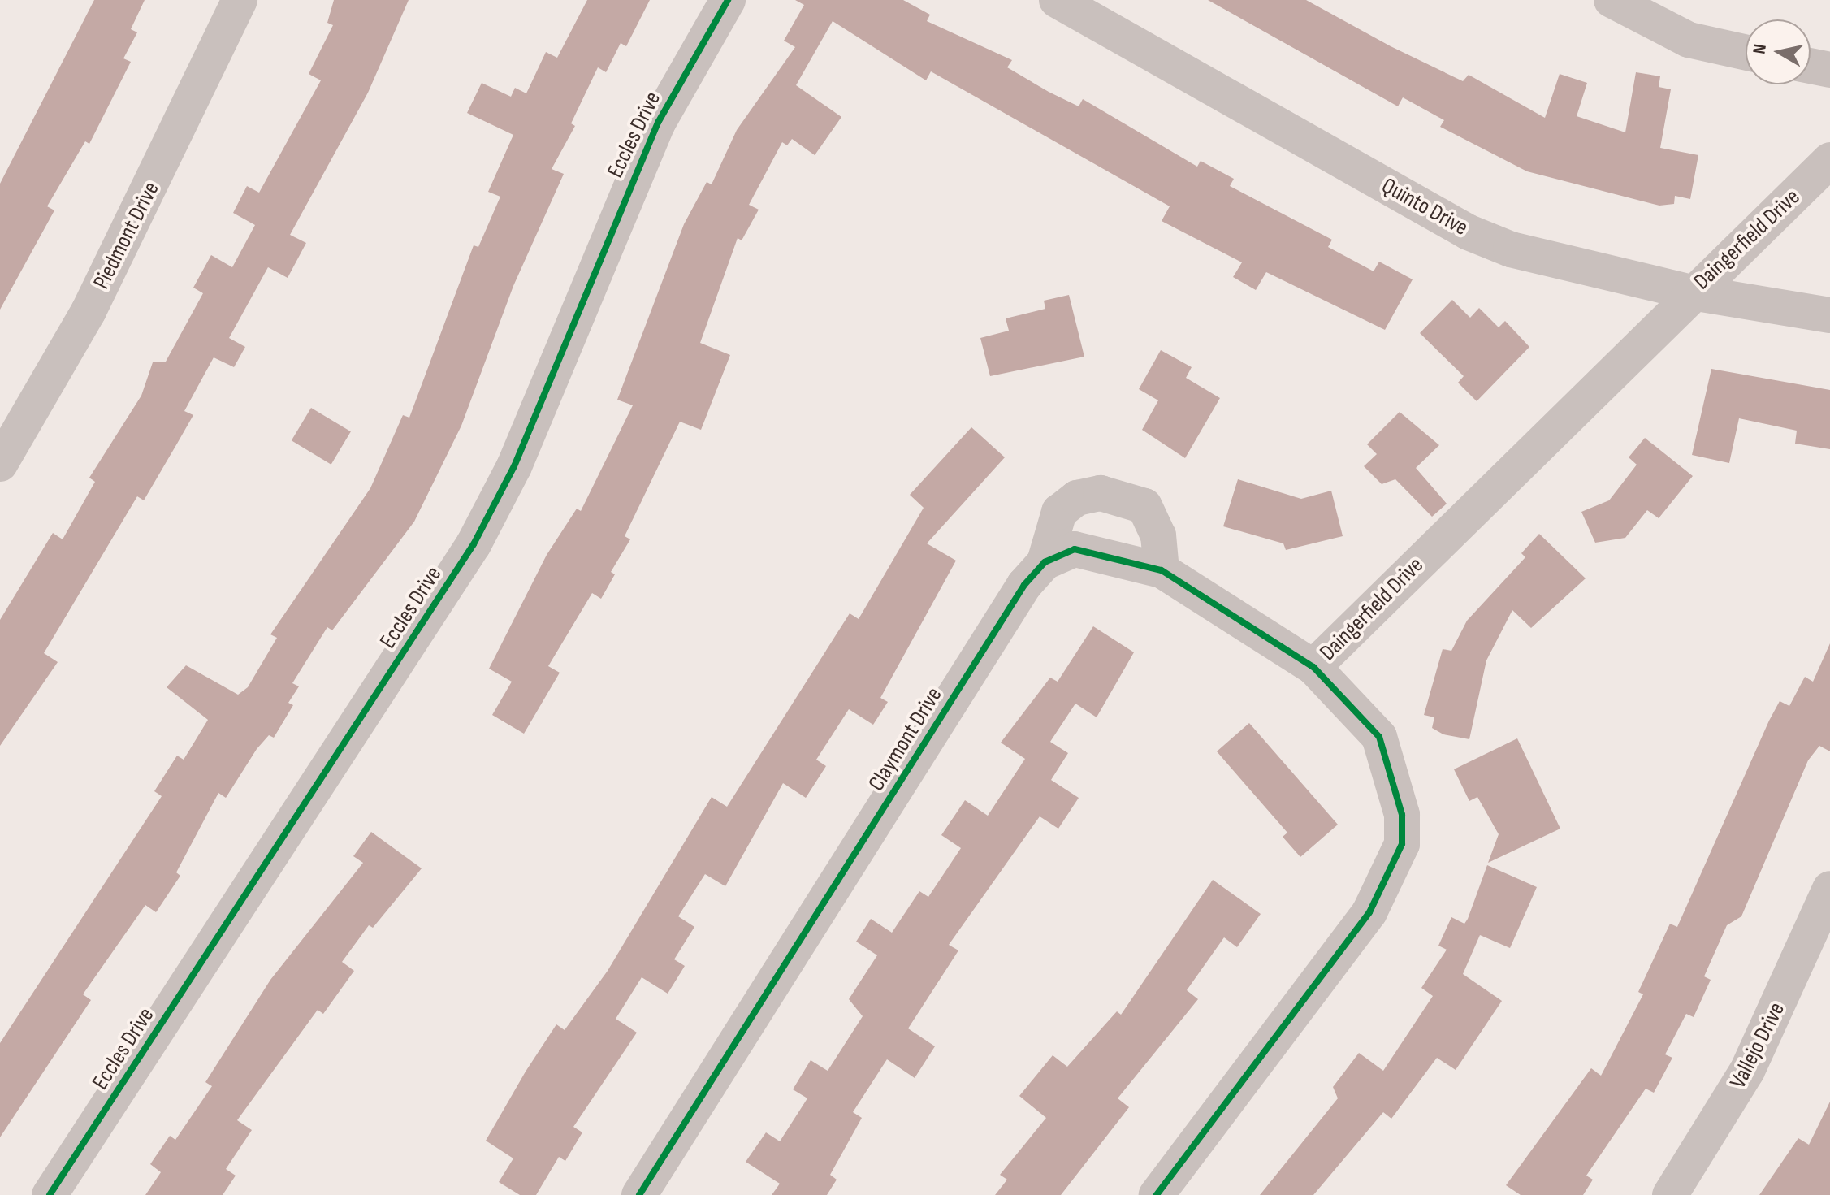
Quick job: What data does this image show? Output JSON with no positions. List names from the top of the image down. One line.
{"streets":{"street":["Eccles Drive","Quinto Drive","Piedmont Drive","Daingerfield Drive","Claymont Drive","Vallejo Drive"]},"crossings":[["Quinto Drive","Daingerfield Drive"],["Daingerfield Drive","Claymont Drive"]],"north":"left"}
